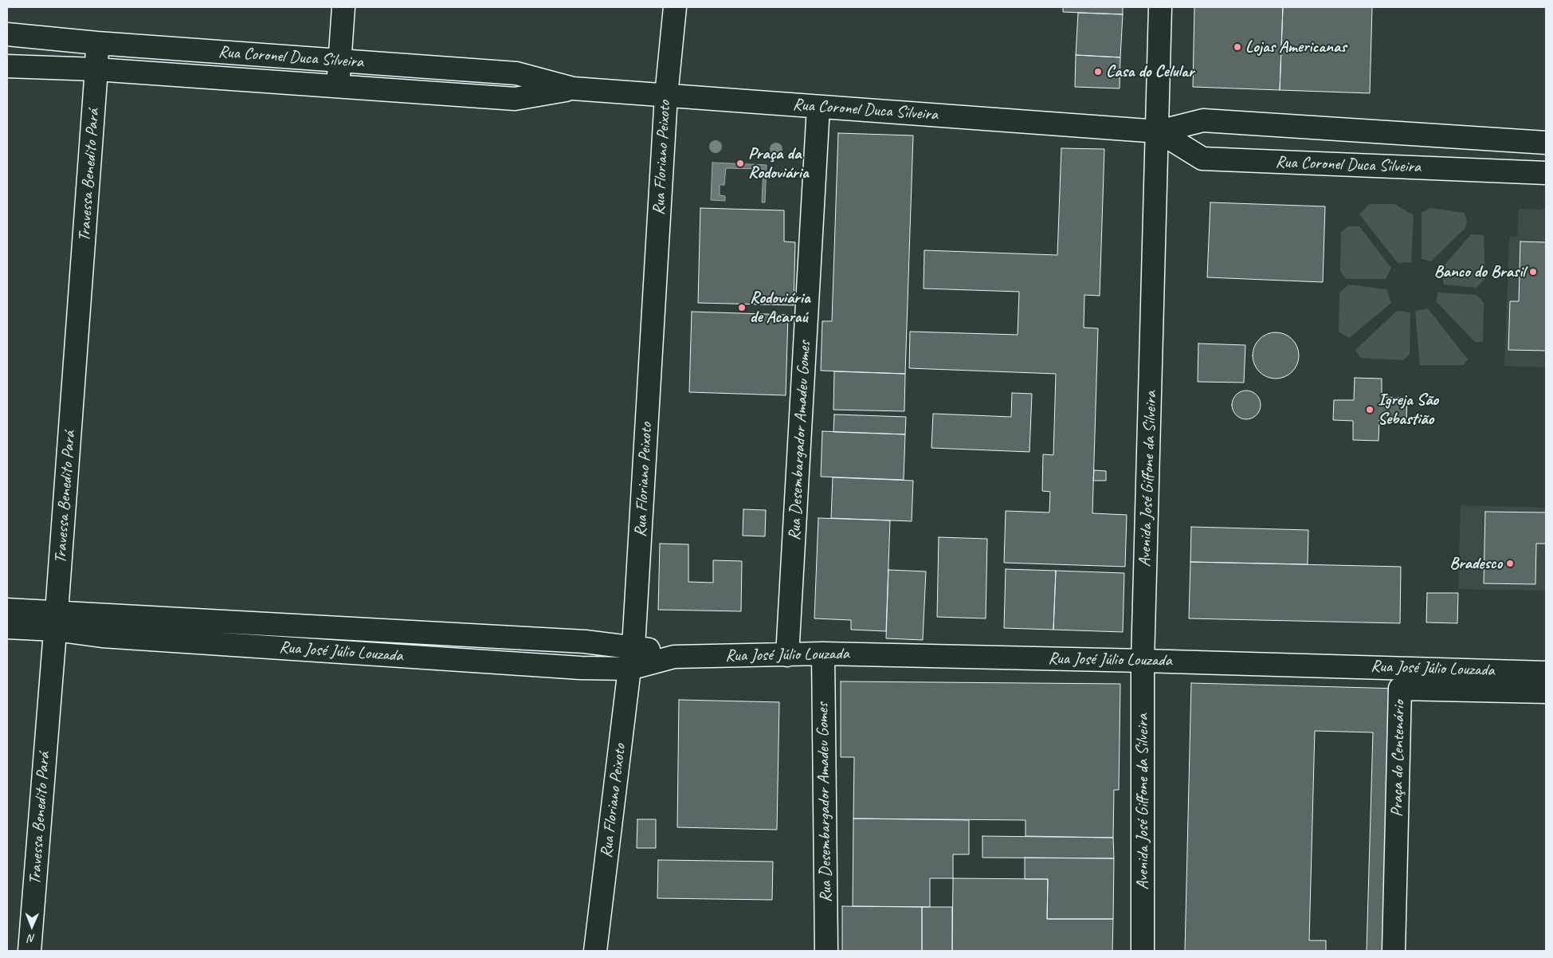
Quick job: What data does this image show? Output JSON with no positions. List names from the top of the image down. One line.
{"streets":{"street":["Rua Coronel Duca Silveira","Rua Floriano Peixoto","Travessa Benedito Pará","Rua Desembargador Amadeu Gomes","Avenida José Giffone da Silveira","Rua José Júlio Louzada","Praça do Centenário"]},"crossings":[["Rua Coronel Duca Silveira","Rua Floriano Peixoto"],["Rua Coronel Duca Silveira","Travessa Benedito Pará"],["Rua Coronel Duca Silveira","Rua Desembargador Amadeu Gomes"],["Rua Coronel Duca Silveira","Avenida José Giffone da Silveira"],["Rua Floriano Peixoto","Rua José Júlio Louzada"],["Travessa Benedito Pará","Rua José Júlio Louzada"],["Rua Desembargador Amadeu Gomes","Rua José Júlio Louzada"],["Avenida José Giffone da Silveira","Rua José Júlio Louzada"]],"places":["Lojas Americanas","Casa do Celular","Praça da Rodoviária","Banco do Brasil","Rodoviária de Acaraú","Igreja São Sebastião","Bradesco"],"north":"bottom"}
